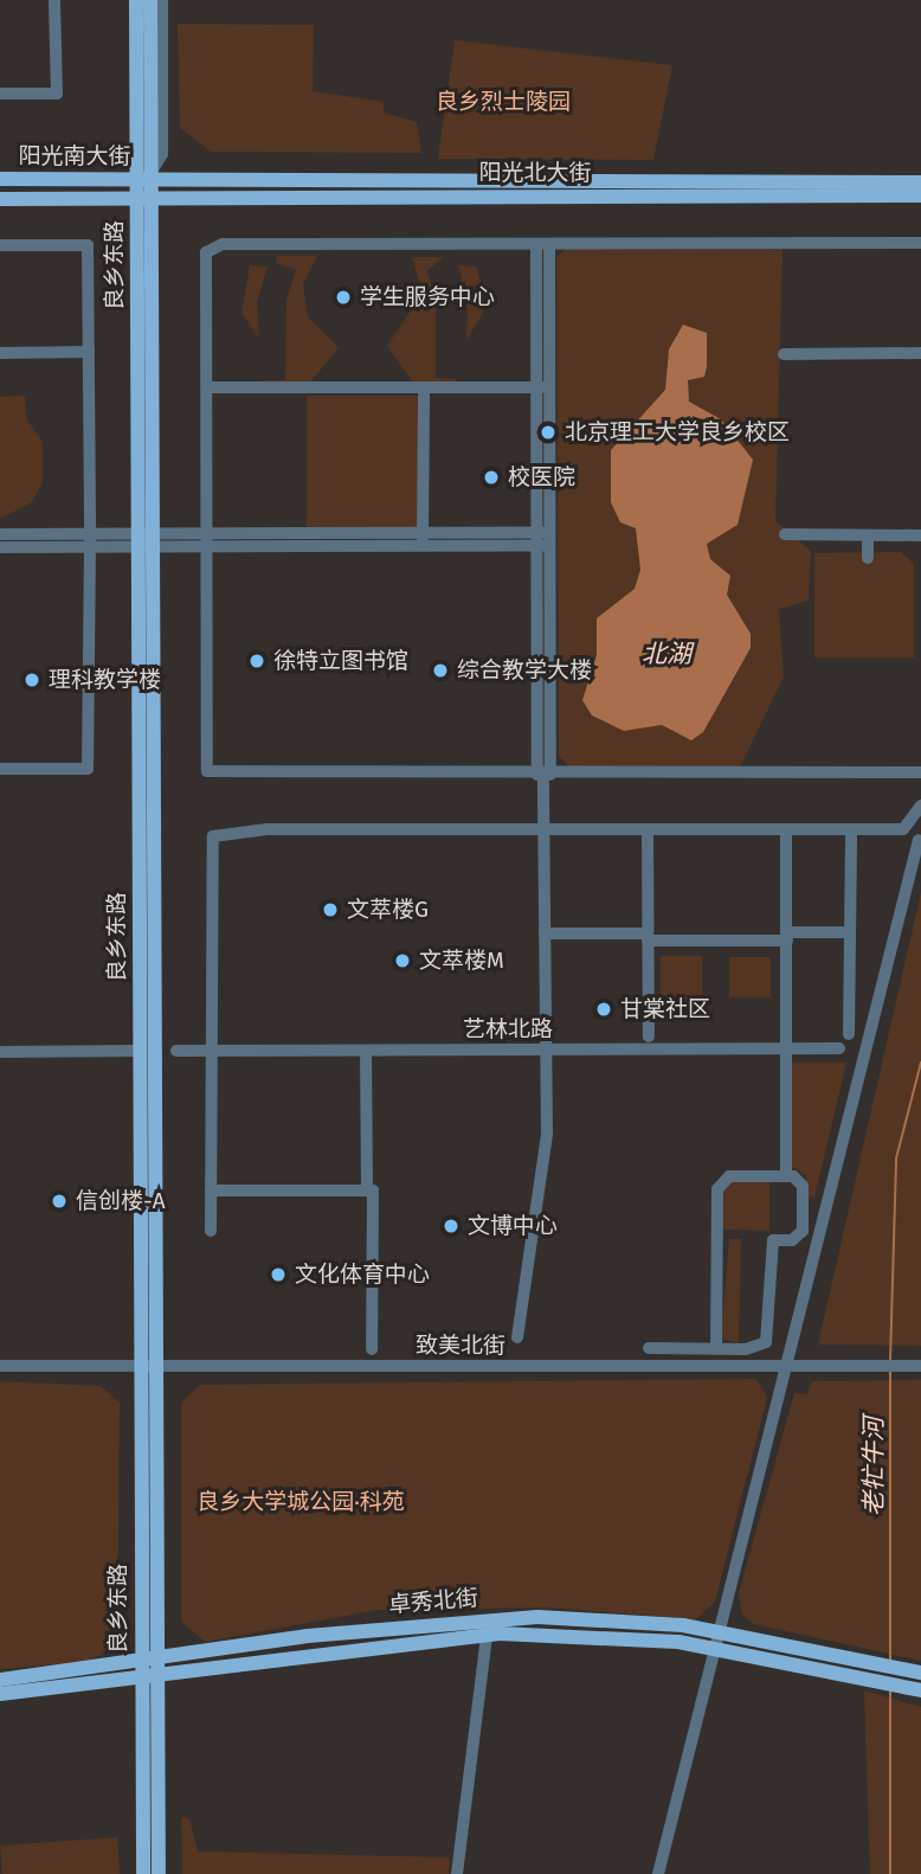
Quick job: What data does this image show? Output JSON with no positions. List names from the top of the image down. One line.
{"streets":{"main road":["阳光南大街","阳光北大街","良乡东路","卓秀北街"],"street":["艺林北路","致美北街"]},"crossings":[["阳光南大街","阳光北大街"],["阳光南大街","良乡东路"],["阳光北大街","良乡东路"],["良乡东路","致美北街"],["良乡东路","卓秀北街"]],"water":["北湖","老牤牛河"],"parks":["良乡烈士陵园","良乡大学城公园·科苑"],"places":["学生服务中心","北京理工大学良乡校区","校医院","徐特立图书馆","综合教学大楼","理科教学楼","文萃楼G","文萃楼M","甘棠社区","信创楼-A","文博中心","文化体育中心"]}
